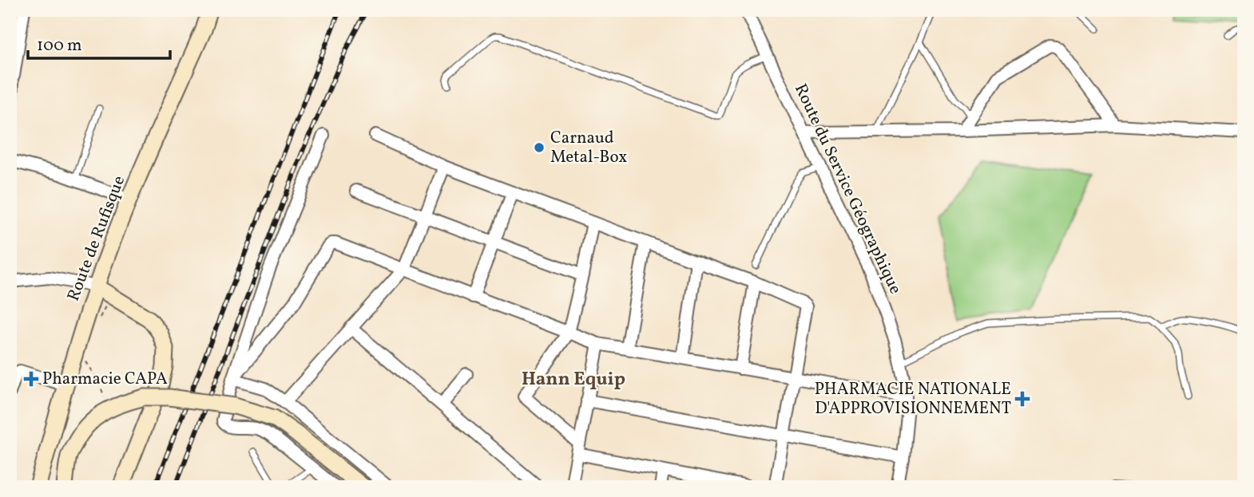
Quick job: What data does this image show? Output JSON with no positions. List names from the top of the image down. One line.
{"streets":{"main road":["Route de Rufisque"],"street":["Route du Service Géographique"]},"districts":["Hann Equip"],"places":{"other":["Carnaud Metal-Box"],"health":["Pharmacie CAPA","PHARMACIE NATIONALE D'APPROVISIONNEMENT"]},"scale_bar":"100 m"}
